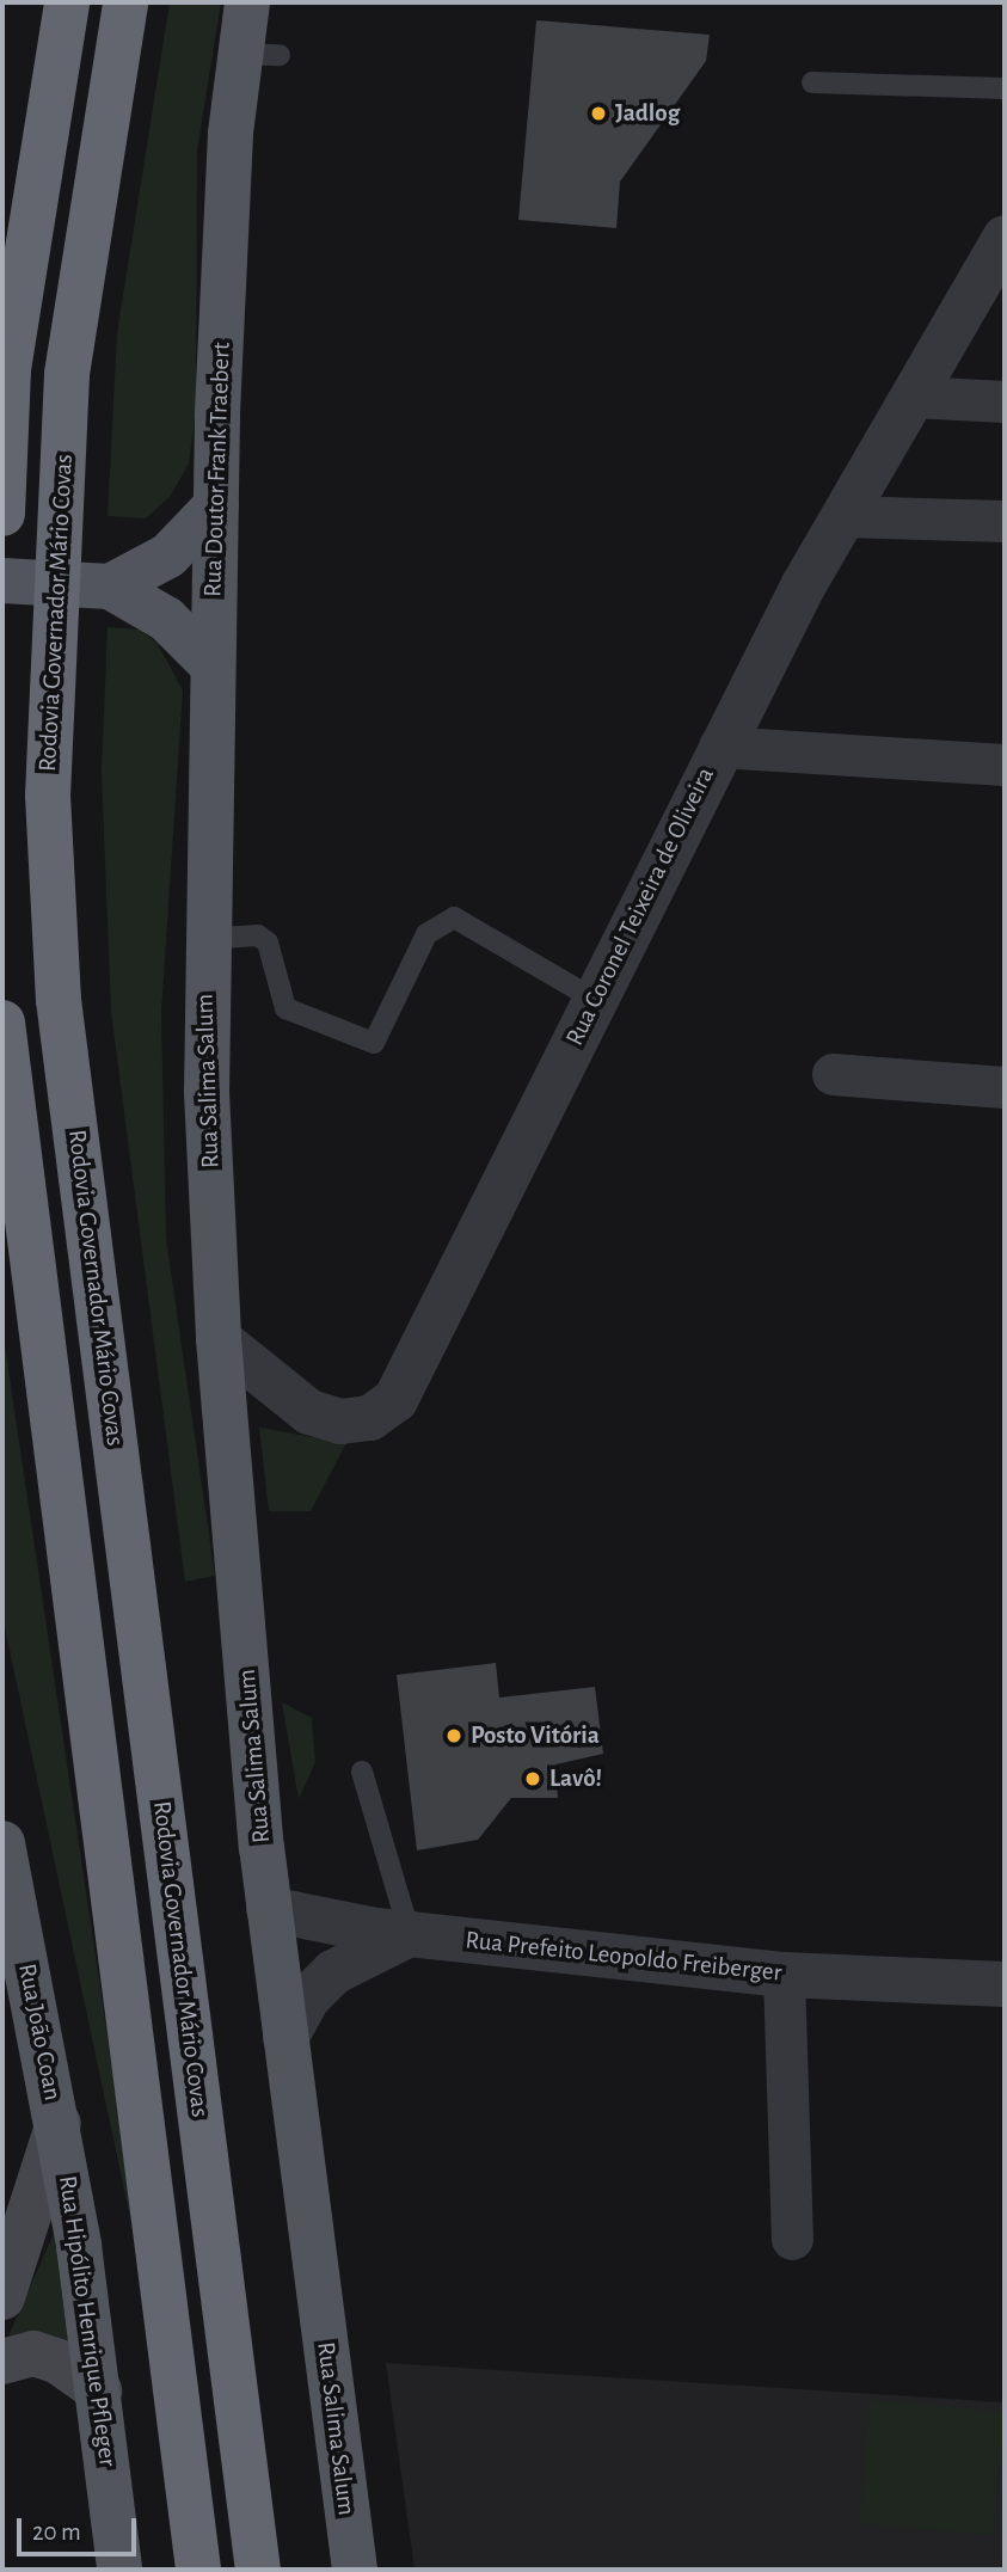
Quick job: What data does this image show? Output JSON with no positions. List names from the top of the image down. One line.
{"streets":{"highway":["Rodovia Governador Mário Covas"],"main road":["Rua Doutor Frank Traebert","Rua Salima Salum","Rua João Coan","Rua Hipólito Henrique Pfleger"],"street":["Rua Coronel Teixeira de Oliveira","Rua Prefeito Leopoldo Freiberger"]},"crossings":[["Rua Doutor Frank Traebert","Rua Salima Salum"],["Rua Coronel Teixeira de Oliveira","Rua Salima Salum"],["Rua Salima Salum","Rua Prefeito Leopoldo Freiberger"],["Rua João Coan","Rua Hipólito Henrique Pfleger"]],"places":["Jadlog","Posto Vitória","Lavô!"],"scale_bar":"20 m"}
